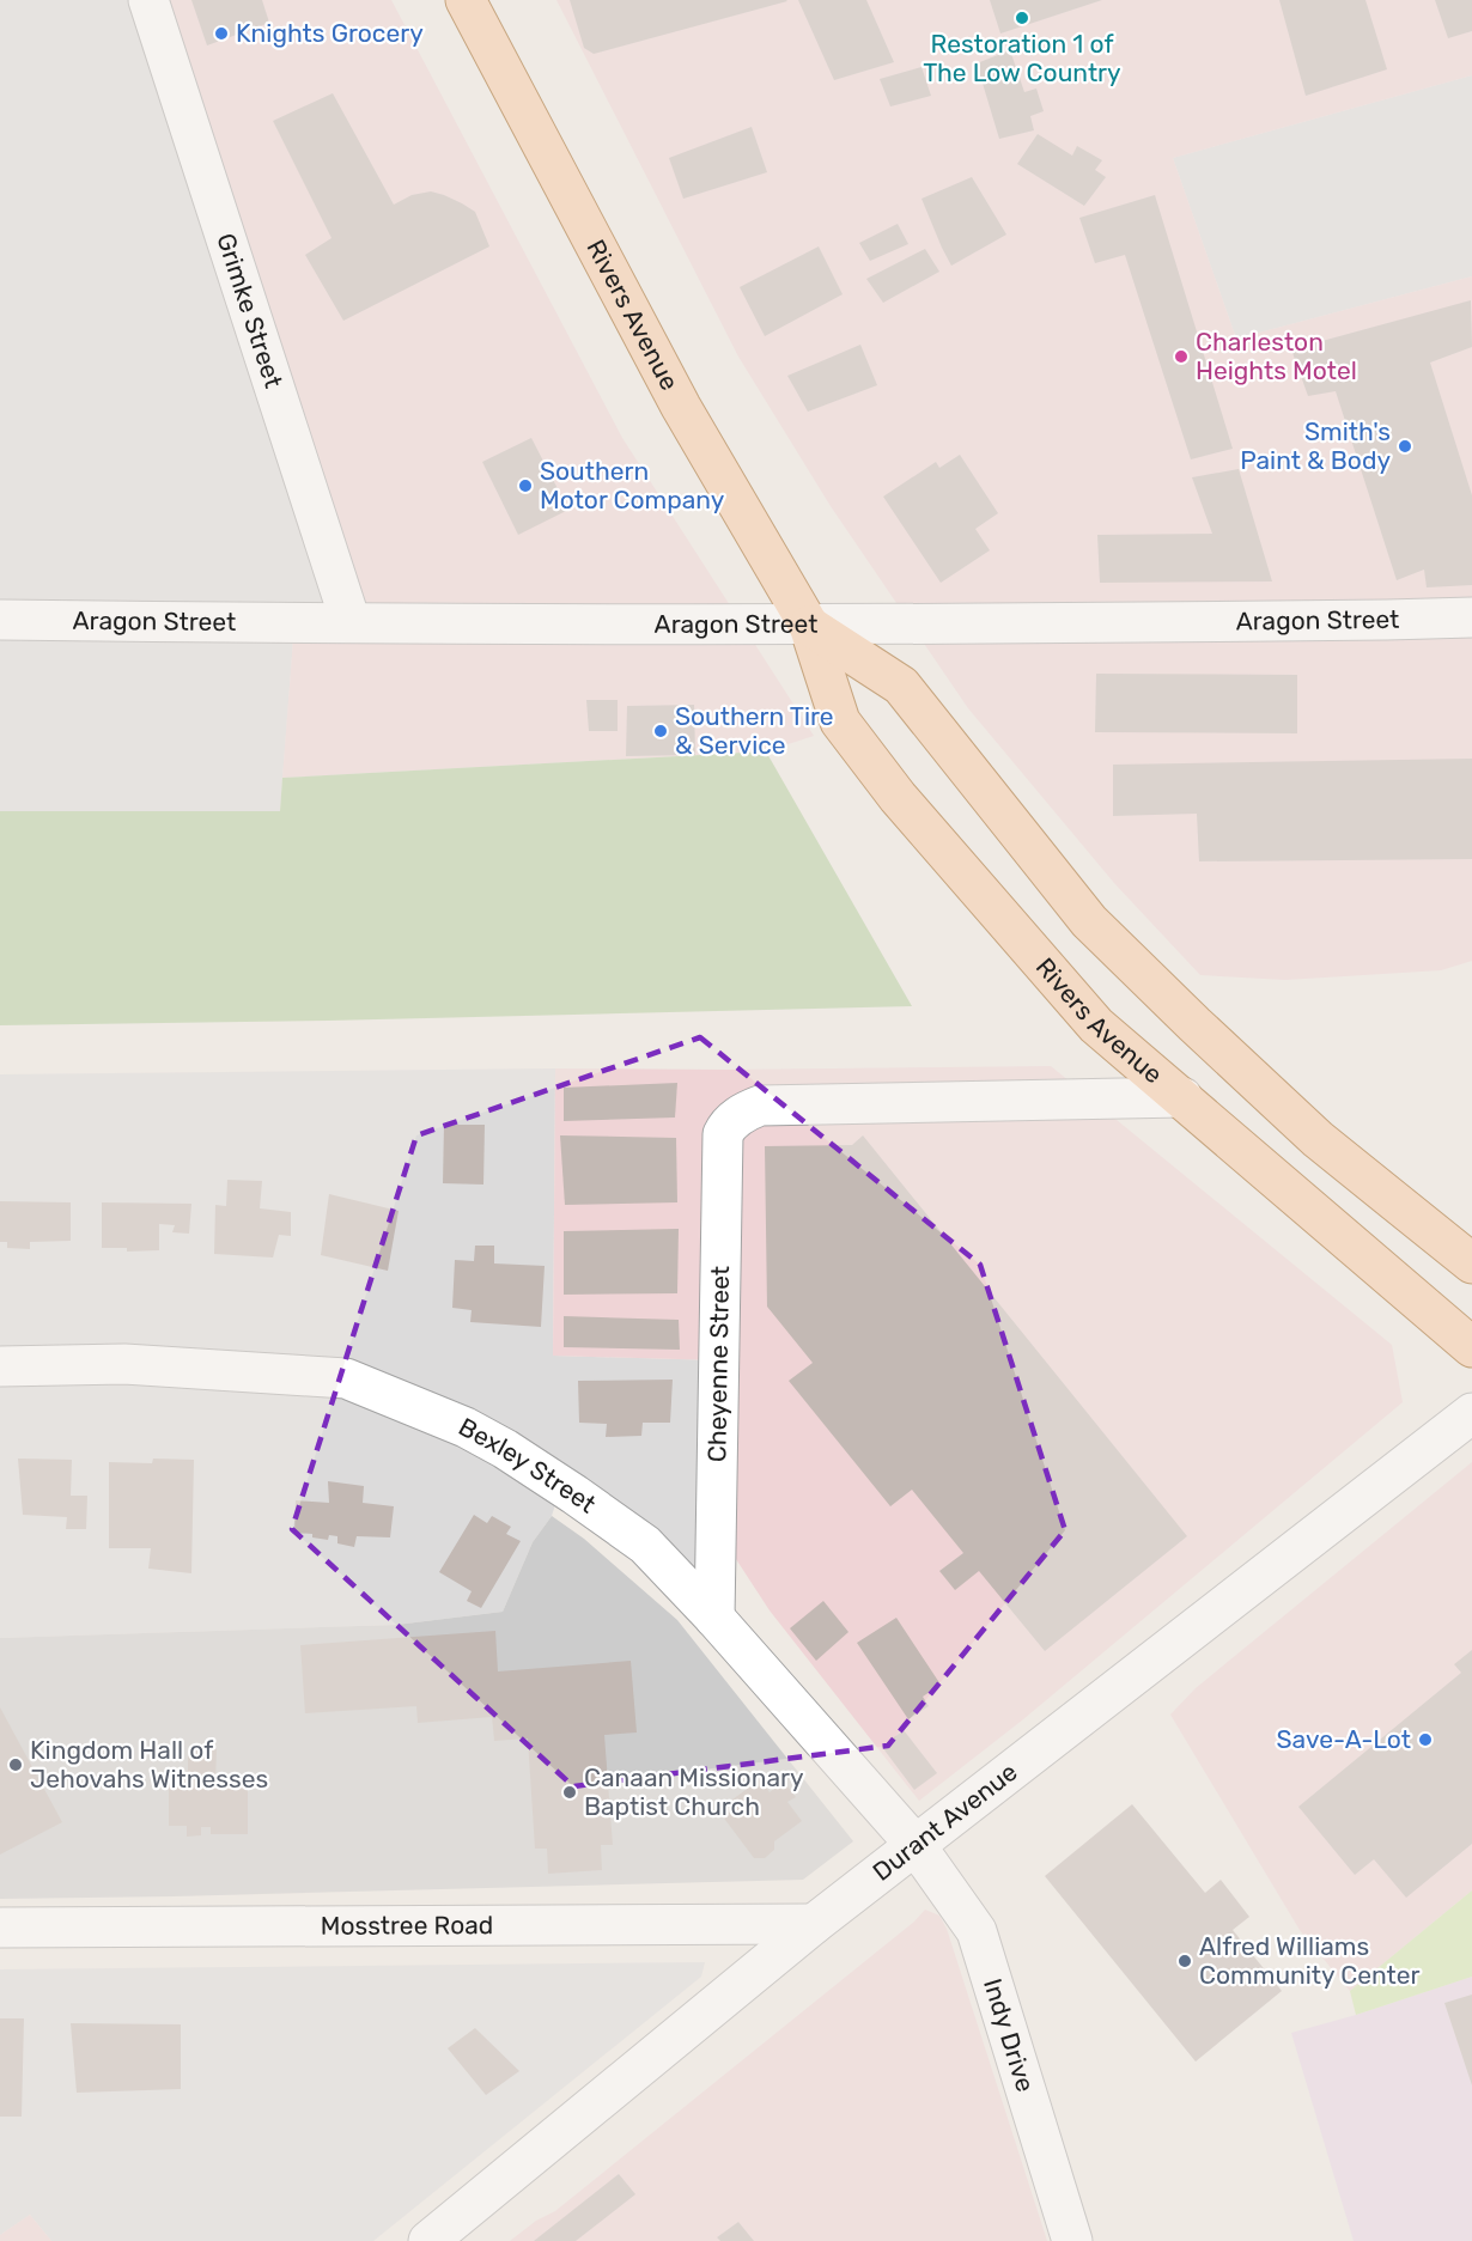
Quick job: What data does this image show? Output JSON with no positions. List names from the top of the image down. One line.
{"streets":{"main road":["Rivers Avenue"],"street":["Grimke Street","Aragon Street","Cheyenne Street","Bexley Street","Durant Avenue","Mosstree Road","Indy Drive"]},"crossings":[["Grimke Street","Aragon Street"],["Rivers Avenue","Aragon Street"],["Rivers Avenue","Cheyenne Street"],["Cheyenne Street","Bexley Street"],["Bexley Street","Durant Avenue"],["Bexley Street","Indy Drive"],["Durant Avenue","Mosstree Road"],["Durant Avenue","Indy Drive"]],"places":["Restoration 1 of The Low Country","Knights Grocery","Charleston Heights Motel","Smith's Paint & Body","Southern Motor Company","Southern Tire & Service","Save-A-Lot","Kingdom Hall of Jehovahs Witnesses","Canaan Missionary Baptist Church","Alfred Williams Community Center"]}
